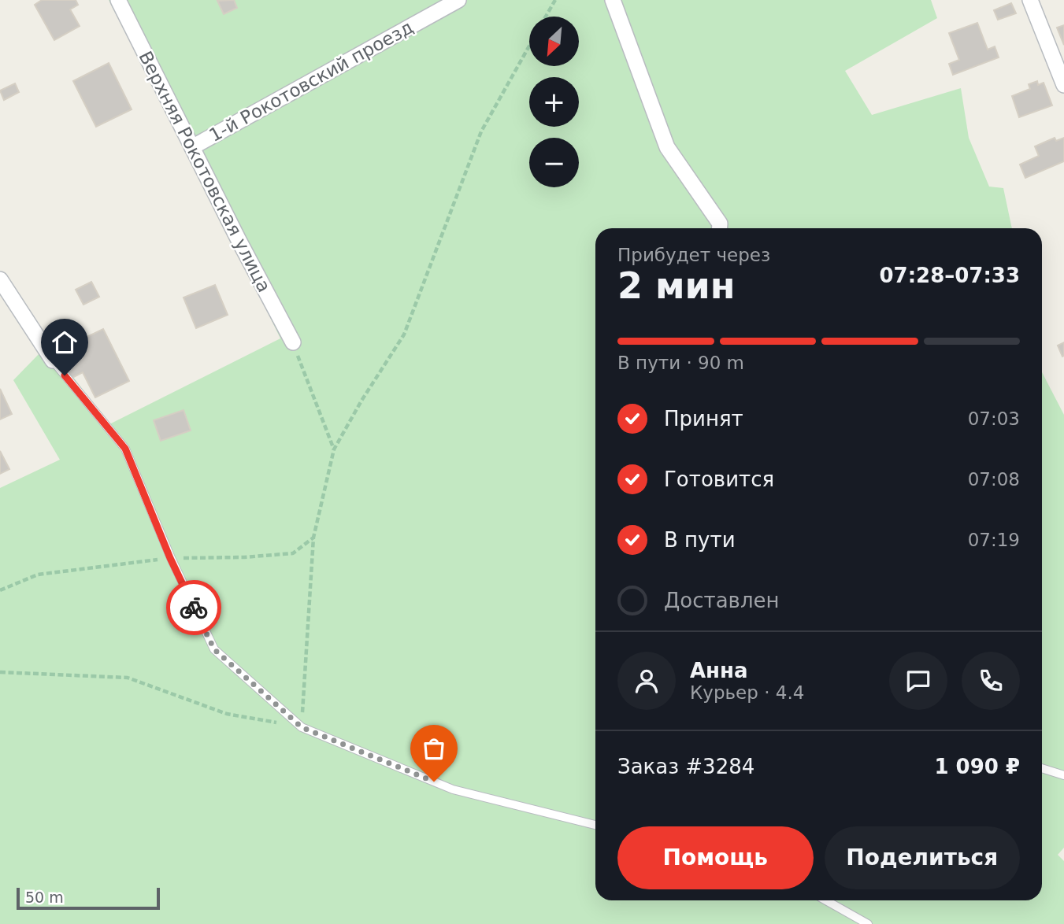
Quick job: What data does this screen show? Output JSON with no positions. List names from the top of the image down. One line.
{"streets":{"street":["1-й Рокотовский проезд","Верхняя Рокотовская улица"]},"crossings":[["1-й Рокотовский проезд","Верхняя Рокотовская улица"]],"scale_bar":"50 m","north":"bottom left","page":{"map_buttons":["+","−"],"heading":["2 мин","Прибудет через","07:28–07:33"],"panel":["Анна","Курьер · 4.4","Заказ #3284","1 090 ₽"],"bar":"В пути · 90 m","list":[["Принят","07:03"],["Готовится","07:08"],["В пути","07:19"],"Доставлен"],"buttons":["Помощь","Поделиться"],"scale":"50 m"}}
